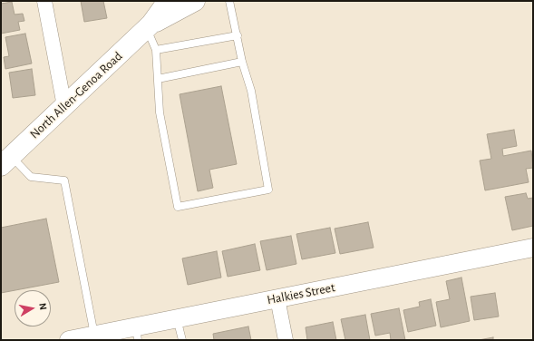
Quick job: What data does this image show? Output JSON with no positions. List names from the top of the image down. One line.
{"streets":{"main road":["North Allen-Genoa Road"],"street":["Halkies Street"]},"north":"right"}
